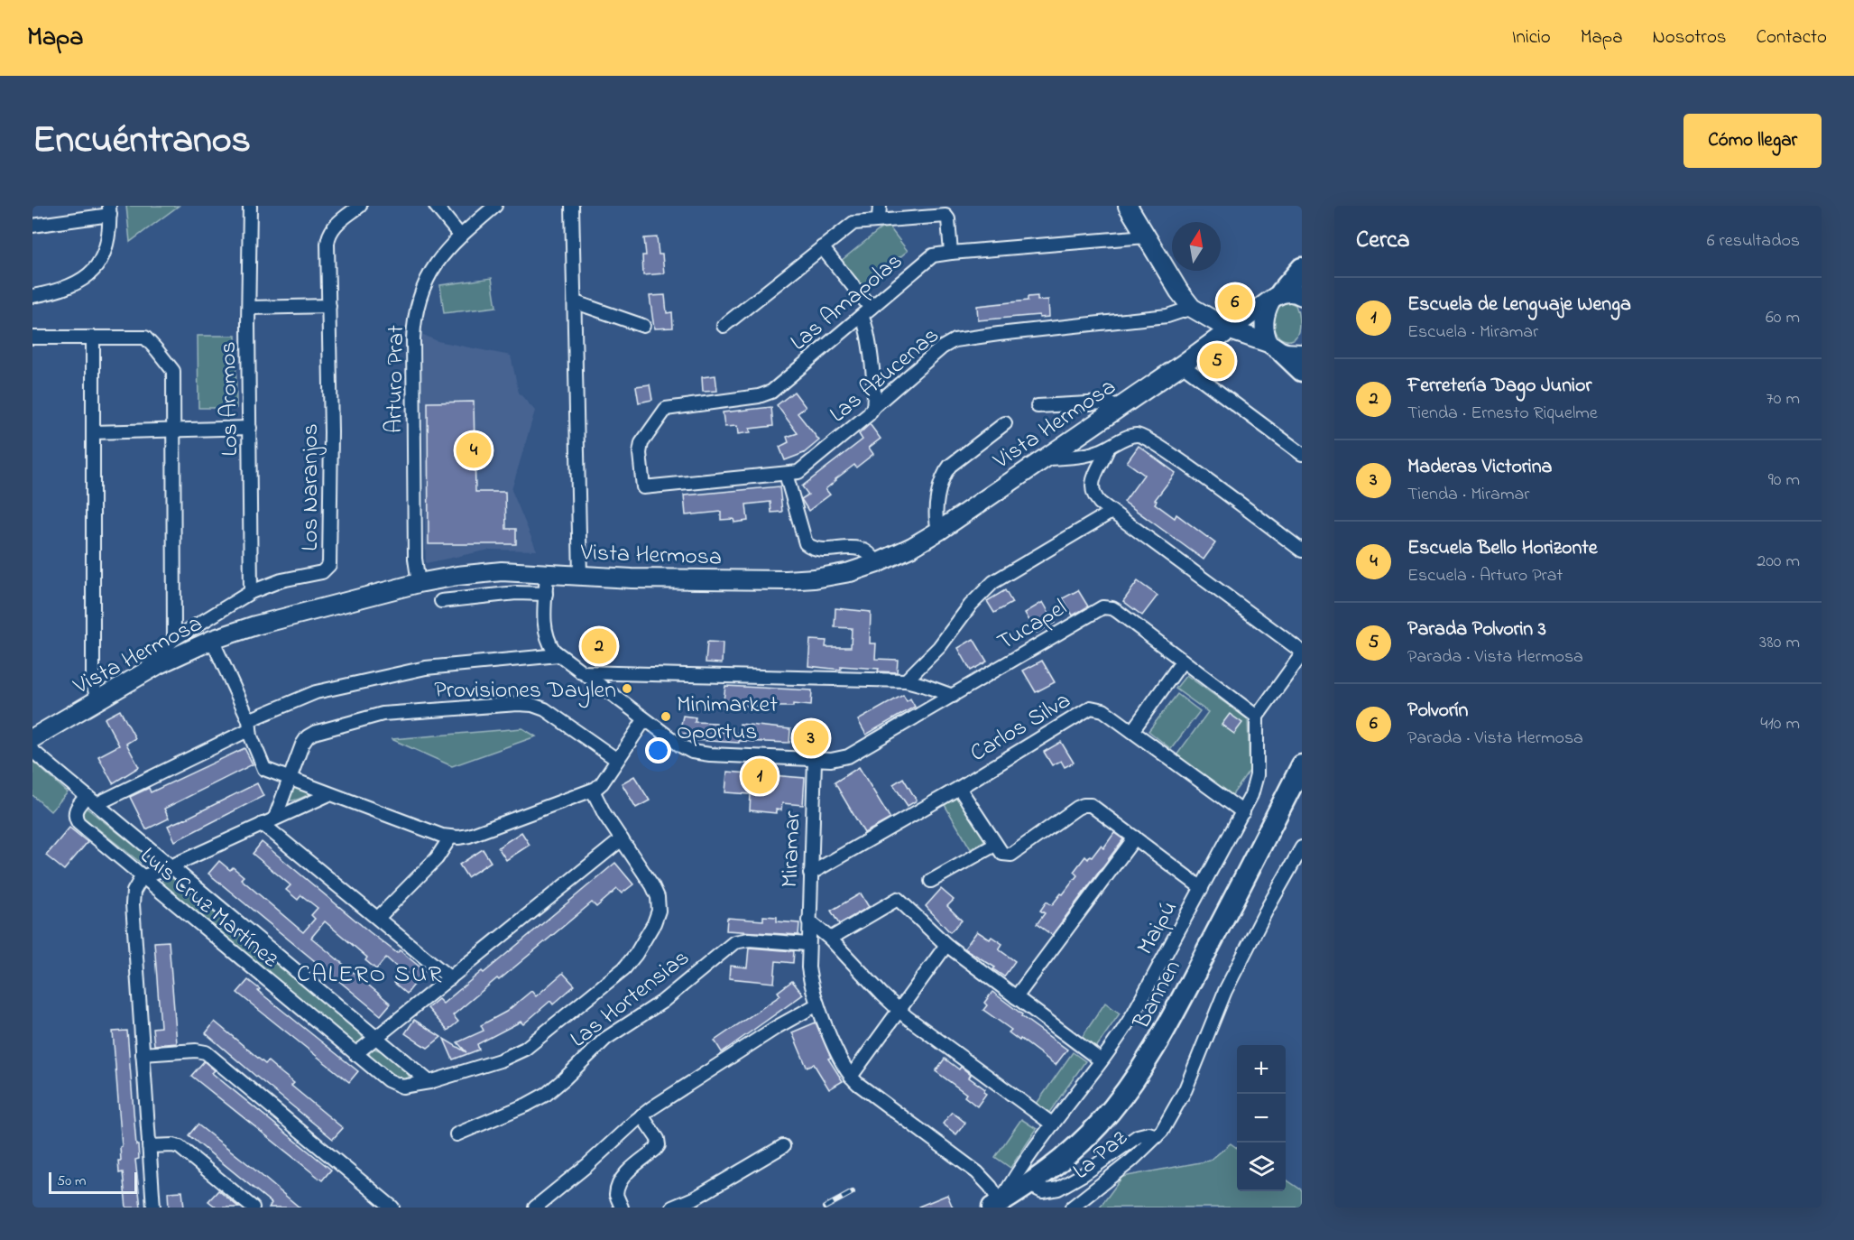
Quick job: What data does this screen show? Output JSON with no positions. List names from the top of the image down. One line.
{"streets":{"main road":["Vista Hermosa","Bannen"],"street":["Las Amapolas","Las Azucenas","Arturo Prat","Los Aromos","Los Naranjos","Tucapel","Carlos Silva","Miramar","Luis Cruz Martínez","Maipú","Las Hortensias","La Paz"]},"crossings":[["Las Amapolas","Las Azucenas"],["Arturo Prat","Vista Hermosa"],["Los Aromos","Los Naranjos"],["Vista Hermosa","Los Naranjos"],["Tucapel","Miramar"],["Tucapel","Maipú"],["Carlos Silva","Miramar"],["Carlos Silva","Maipú"],["Miramar","Maipú"],["Miramar","Bannen"],["Miramar","Las Hortensias"],["Maipú","Bannen"]],"districts":["CALERO SUR"],"places":["Provisiones Daylen","Minimarket Oportus"],"scale_bar":"50 m","north":"top","page":{"header":"Mapa","nav":["Inicio","Mapa","Nosotros","Contacto"],"title":"Encuéntranos","buttons":"Cómo llegar","heading":["Cerca","6 resultados"],"list":[{"mark":"1","name":"Escuela de Lenguaje Wenga","note":"Escuela · Miramar","value":"60 m"},{"mark":"2","name":"Ferretería Dago Junior","note":"Tienda · Ernesto Riquelme","value":"70 m"},{"mark":"3","name":"Maderas Victorina","note":"Tienda · Miramar","value":"90 m"},{"mark":"4","name":"Escuela Bello Horizonte","note":"Escuela · Arturo Prat","value":"200 m"},{"mark":"5","name":"Parada Polvorin 3","note":"Parada · Vista Hermosa","value":"380 m"},{"mark":"6","name":"Polvorín","note":"Parada · Vista Hermosa","value":"410 m"}],"pins":["6","5","4","2","3","1"],"map_buttons":["+","−"],"scale":"50 m"}}
